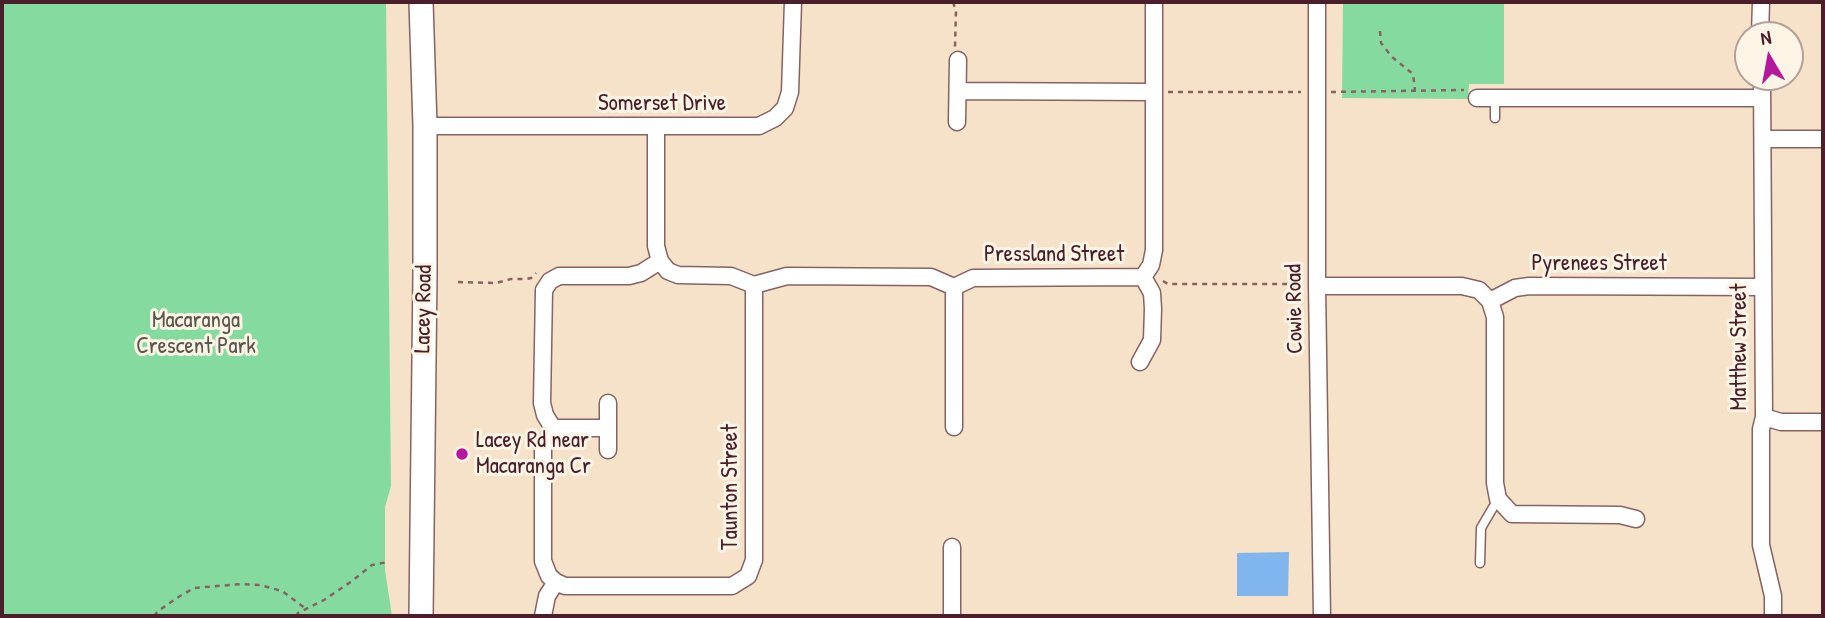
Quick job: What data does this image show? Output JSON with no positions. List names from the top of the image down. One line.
{"streets":{"street":["Somerset Drive","Pressland Street","Pyrenees Street","Lacey Road","Cowie Road","Matthew Street","Taunton Street"]},"crossings":[["Somerset Drive","Lacey Road"],["Pyrenees Street","Matthew Street"]],"parks":["Macaranga Crescent Park"],"places":["Lacey Rd near Macaranga Cr"],"north":"top"}
